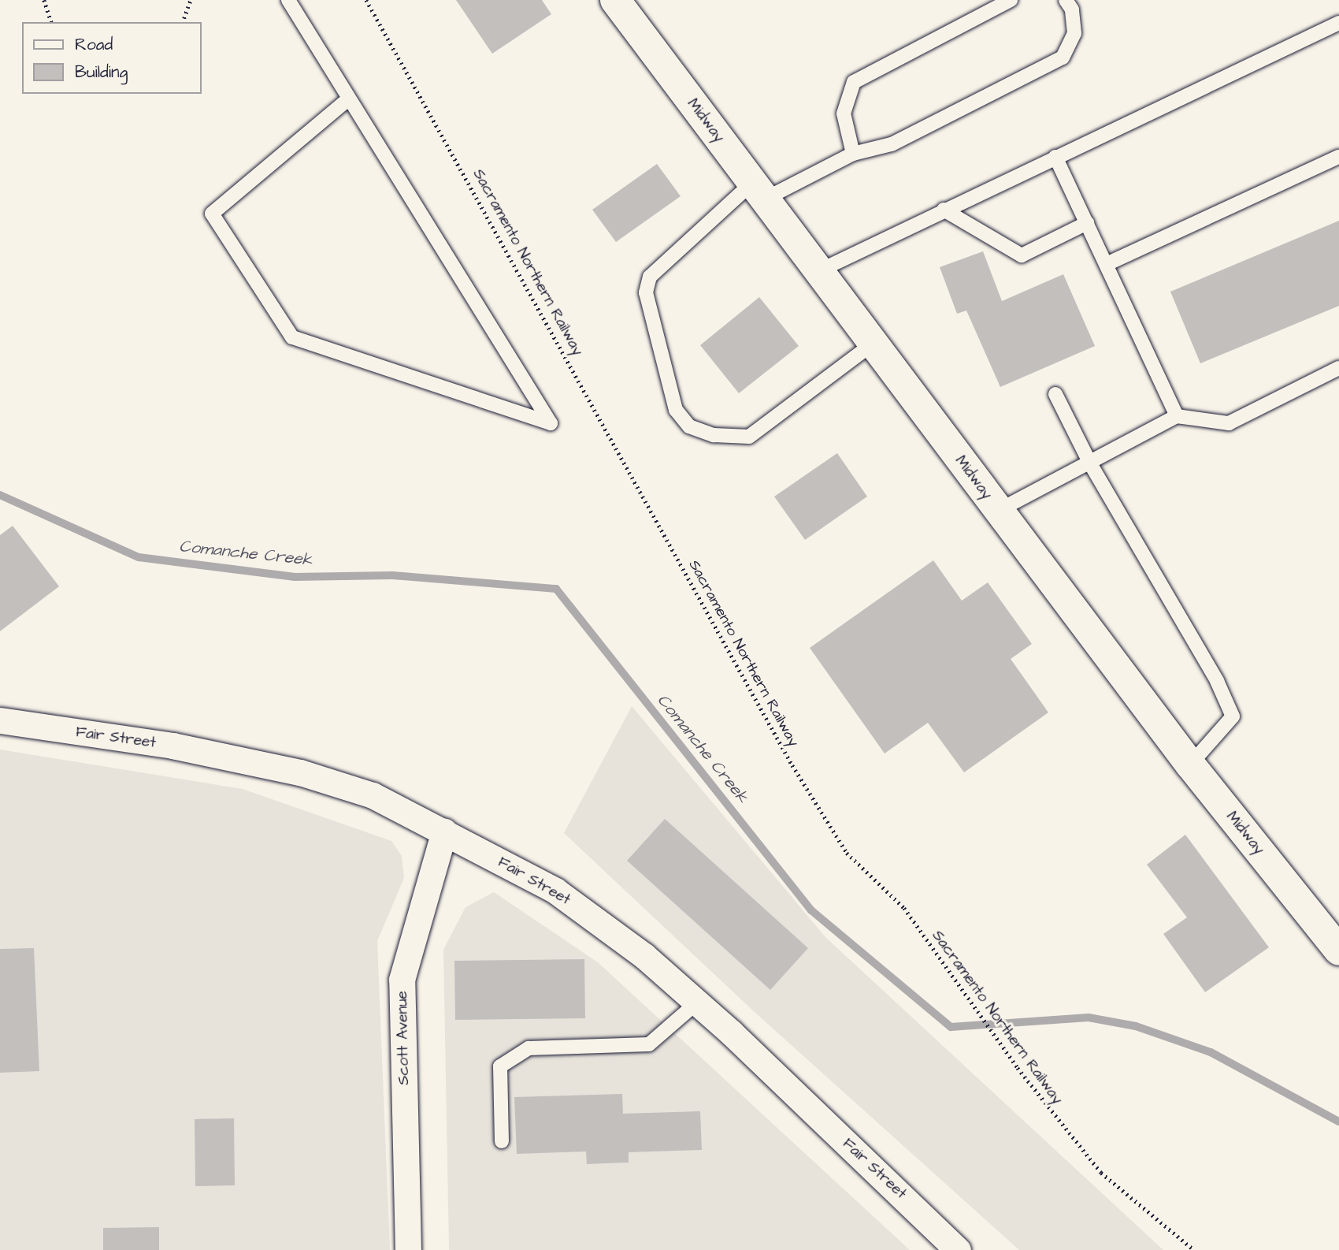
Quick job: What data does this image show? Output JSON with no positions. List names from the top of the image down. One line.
{"streets":{"main road":["Midway"],"street":["Fair Street","Scott Avenue"],"path":["Sacramento Northern Railway"]},"crossings":[["Fair Street","Scott Avenue"]],"water":["Comanche Creek"],"legend":["Road","Building"]}
